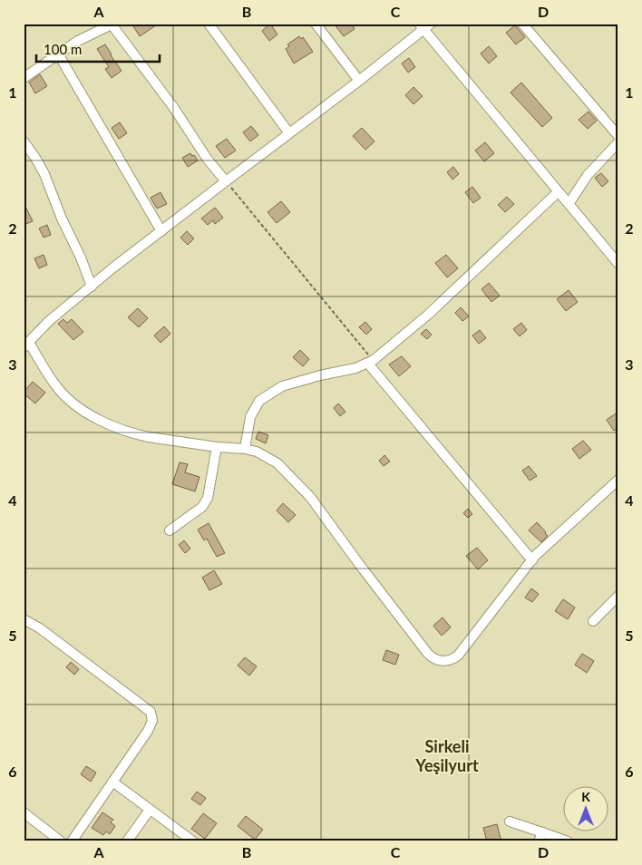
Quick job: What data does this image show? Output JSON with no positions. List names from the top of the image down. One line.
{"districts":["Sirkeli Yeşilyurt"],"scale_bar":"100 m","north":"top","grid":{"columns":["A","B","C","D"],"rows":["1","2","3","4","5","6"]}}
